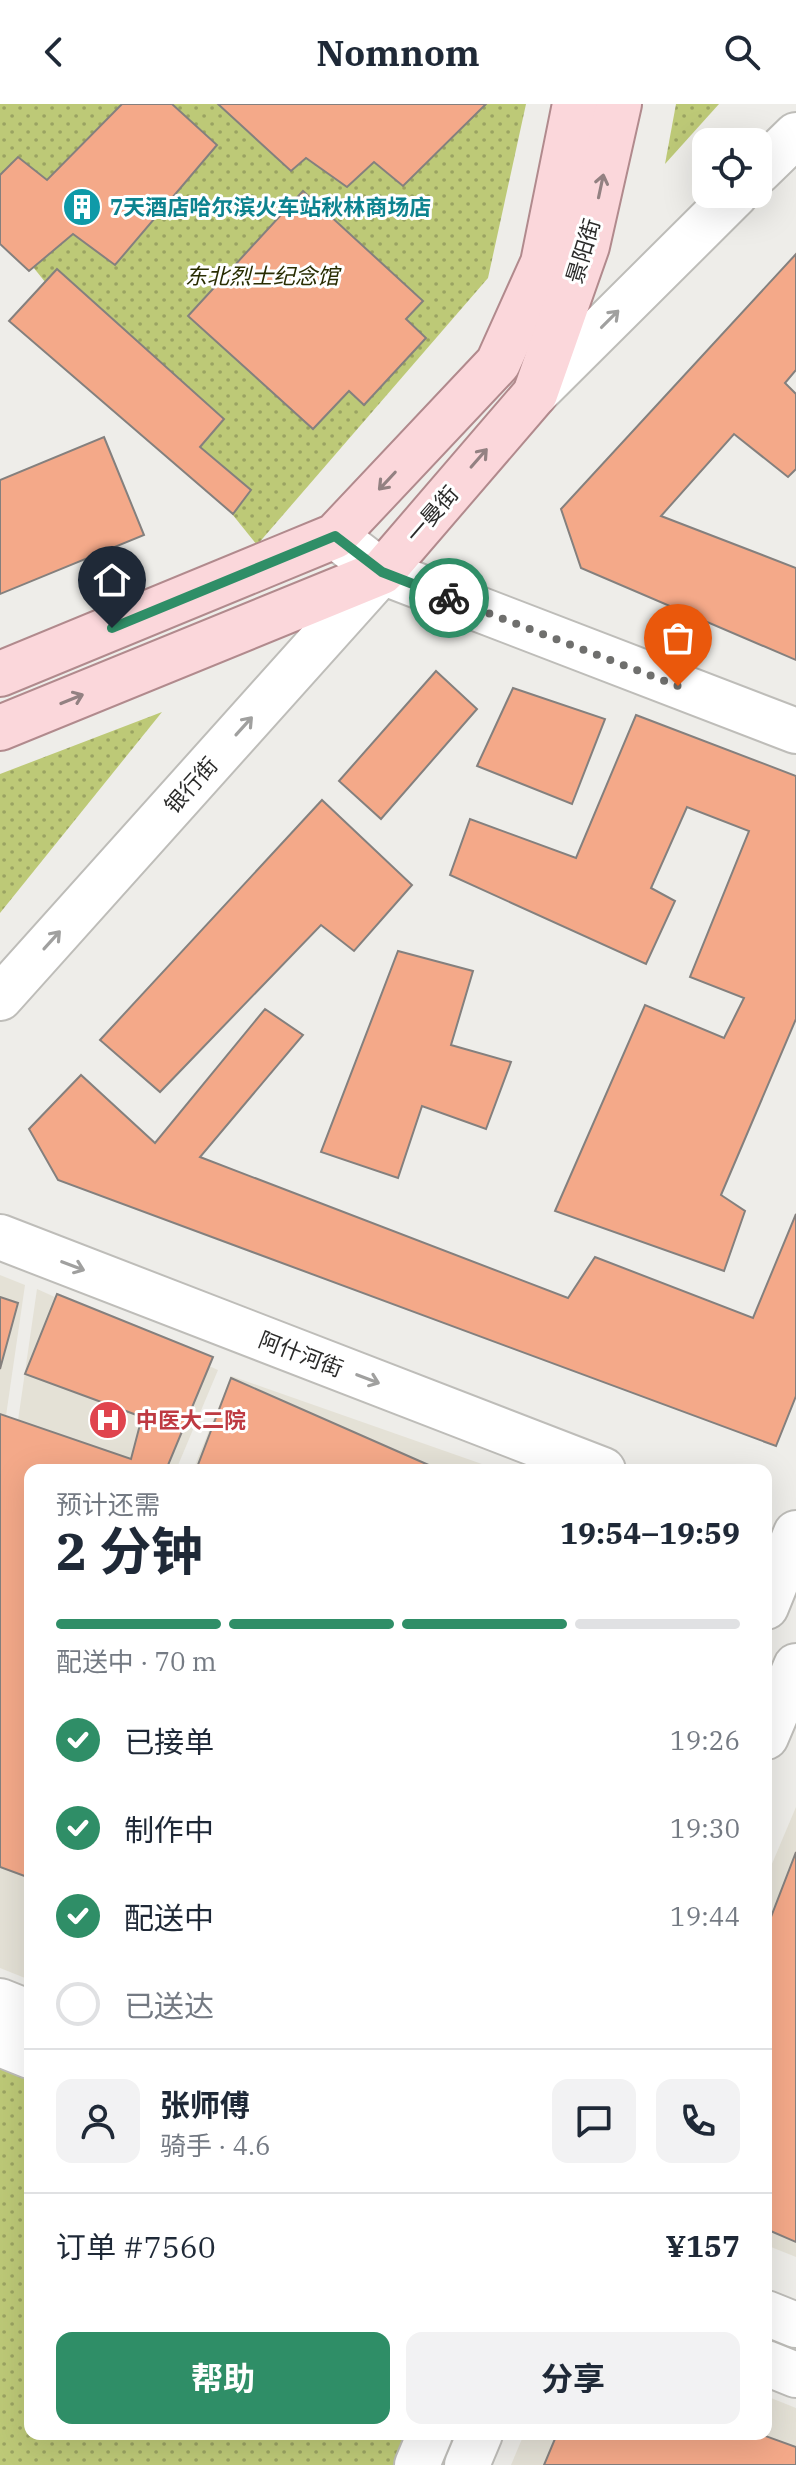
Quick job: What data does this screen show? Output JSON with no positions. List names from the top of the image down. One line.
{"streets":{"main road":["景阳街","一曼街"],"street":["银行街","阿什河街"]},"crossings":[["景阳街","一曼街"],["一曼街","银行街"]],"one_way":["一曼街","银行街","阿什河街"],"parks":["东北烈士纪念馆"],"places":{"building":["7天酒店哈尔滨火车站秋林商场店"],"hospital":["中医大二院"]},"page":{"header":"Nomnom","heading":["2 分钟","预计还需","19:54–19:59"],"panel":["张师傅","骑手 · 4.6","订单 #7560","¥157"],"bar":"配送中 · 70 m","list":[["已接单","19:26"],["制作中","19:30"],["配送中","19:44"],"已送达"],"buttons":["帮助","分享"]}}
